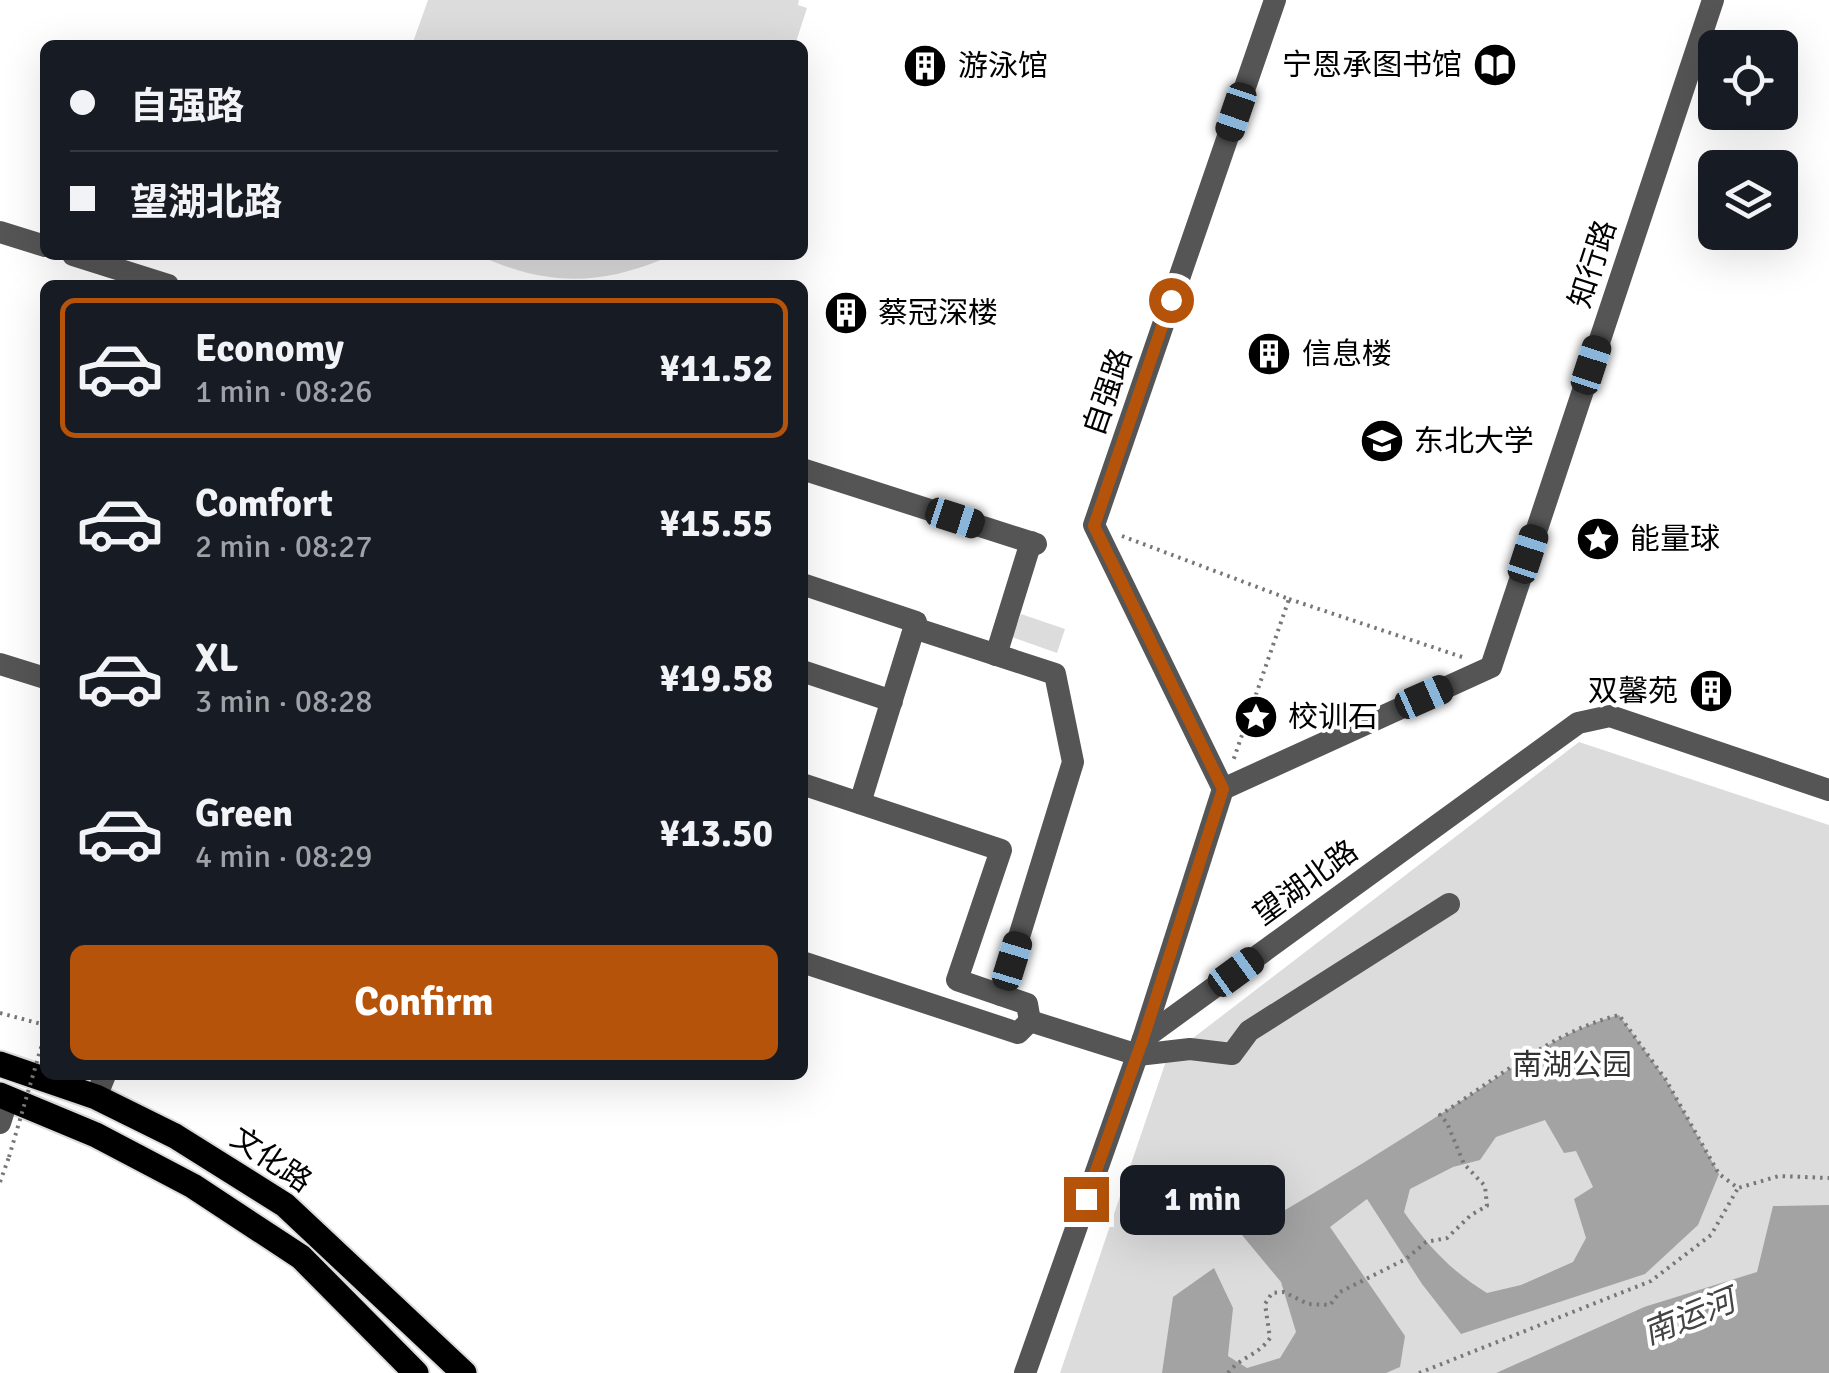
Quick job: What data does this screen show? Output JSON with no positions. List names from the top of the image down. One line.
{"streets":{"main road":["文化路"],"street":["知行路","自强路","望湖北路"]},"water":["南运河"],"parks":["南湖公园"],"places":{"library":["宁恩承图书馆"],"building":["游泳馆","蔡冠深楼","信息楼","双馨苑"],"school or university":["东北大学"],"place":["能量球","校训石"]},"page":{"banner":["自强路","望湖北路"],"list":[{"name":"Economy","note":"1 min · 08:26","value":"¥11.52"},{"name":"Comfort","note":"2 min · 08:27","value":"¥15.55"},{"name":"XL","note":"3 min · 08:28","value":"¥19.58"},{"name":"Green","note":"4 min · 08:29","value":"¥13.50"}],"buttons":"Confirm","bubble":"1 min"}}
